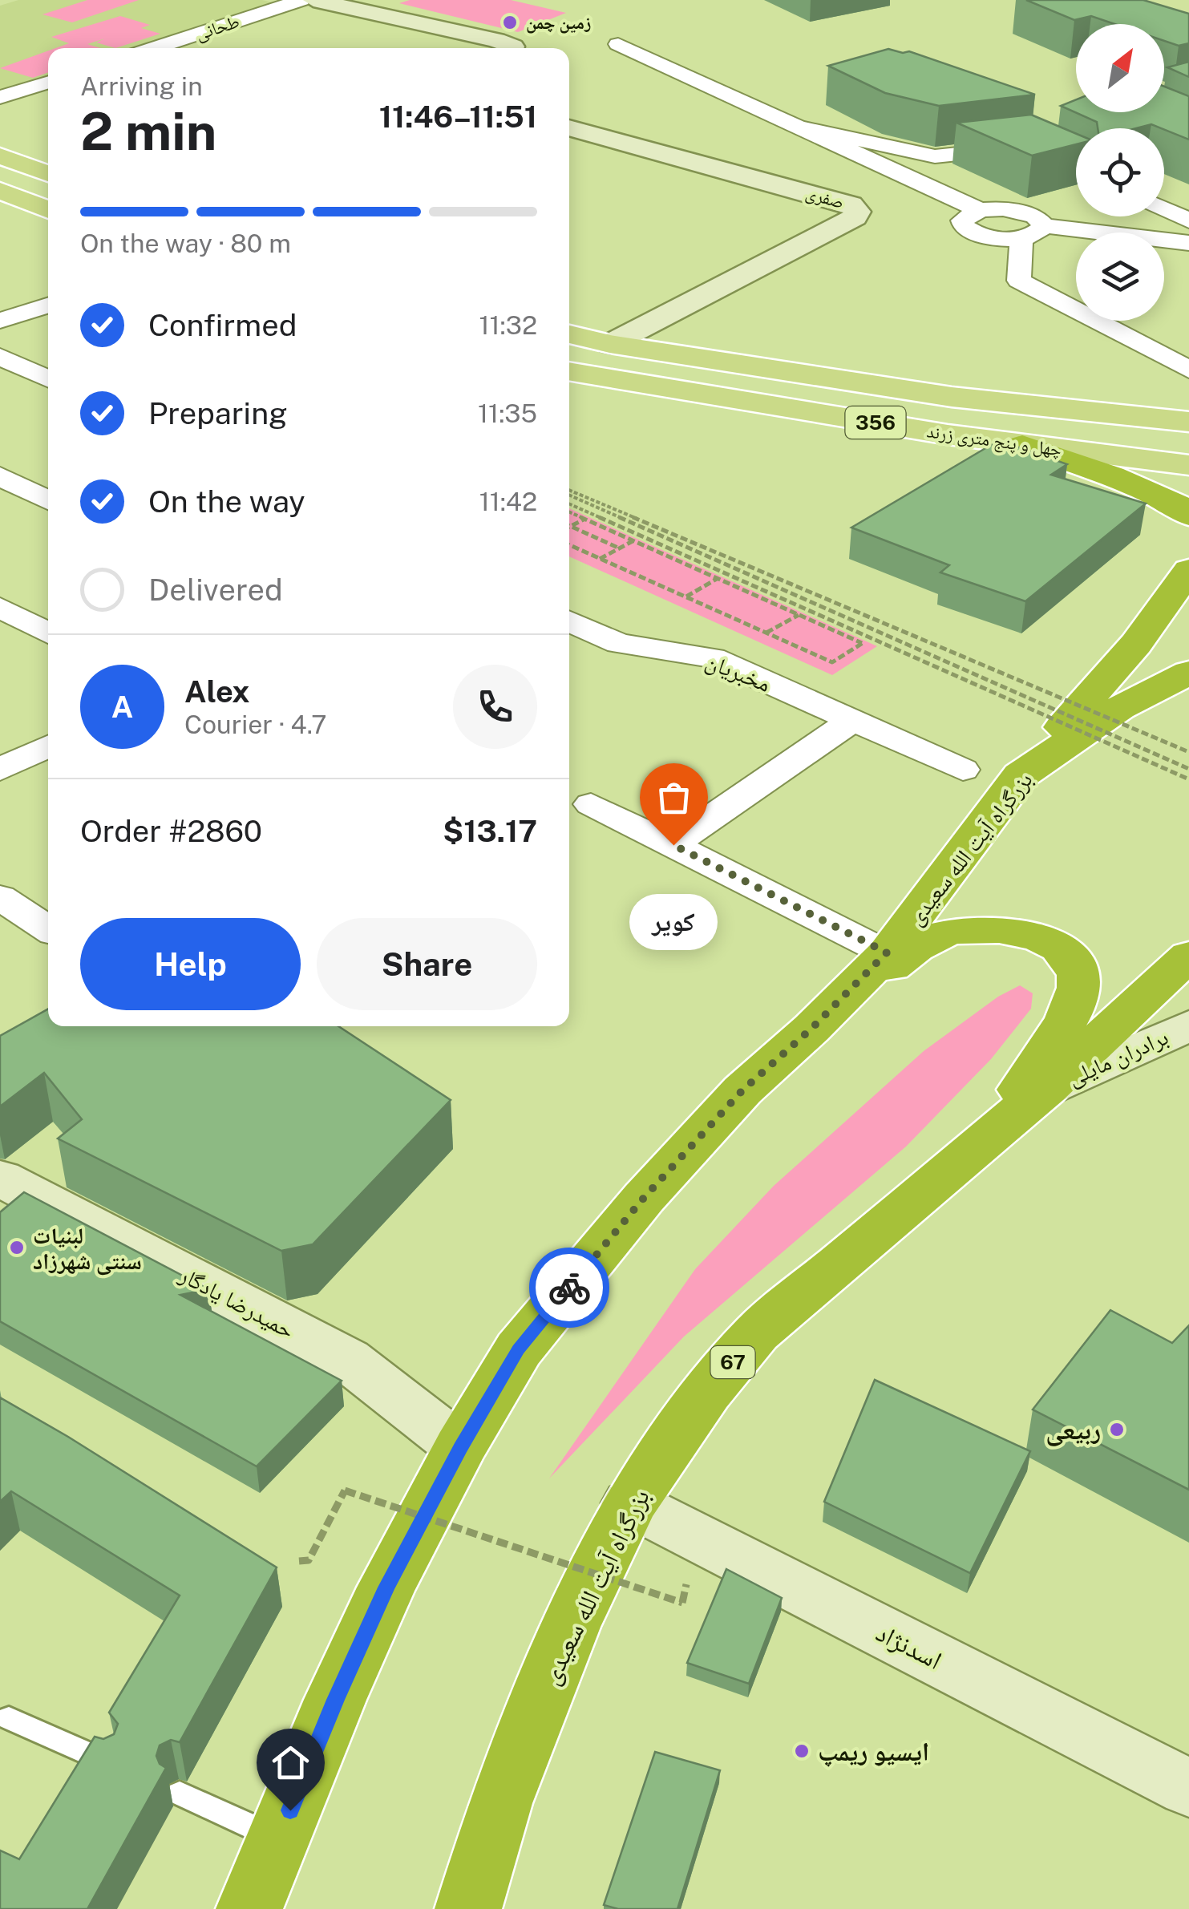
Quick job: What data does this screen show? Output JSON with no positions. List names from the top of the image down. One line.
{"streets":{"highway":["بزرگراه آیت الله سعیدی","67"],"main road":["356","چهل و پنج متری زرند"],"street":["طحانی","صفری","مخبریان","برادران مایلی","حمیدرضا یادگار","اسدنژاد"]},"crossings":[["صفری","چهل و پنج متری زرند"],["بزرگراه آیت الله سعیدی","برادران مایلی"],["بزرگراه آیت الله سعیدی","حمیدرضا یادگار"],["بزرگراه آیت الله سعیدی","اسدنژاد"]],"places":["زمین چمن","کویر","لبنیات سنتی شهرزاد","ربیعی","ایسیو ریمپ"],"north":"top right","page":{"heading":["2 min","Arriving in","11:46–11:51"],"panel":["Alex","Courier · 4.7","Order #2860","$13.17"],"bar":"On the way · 80 m","list":[["Confirmed","11:32"],["Preparing","11:35"],["On the way","11:42"],"Delivered"],"round":"A","bubble":"کویر","buttons":["Help","Share"]}}
